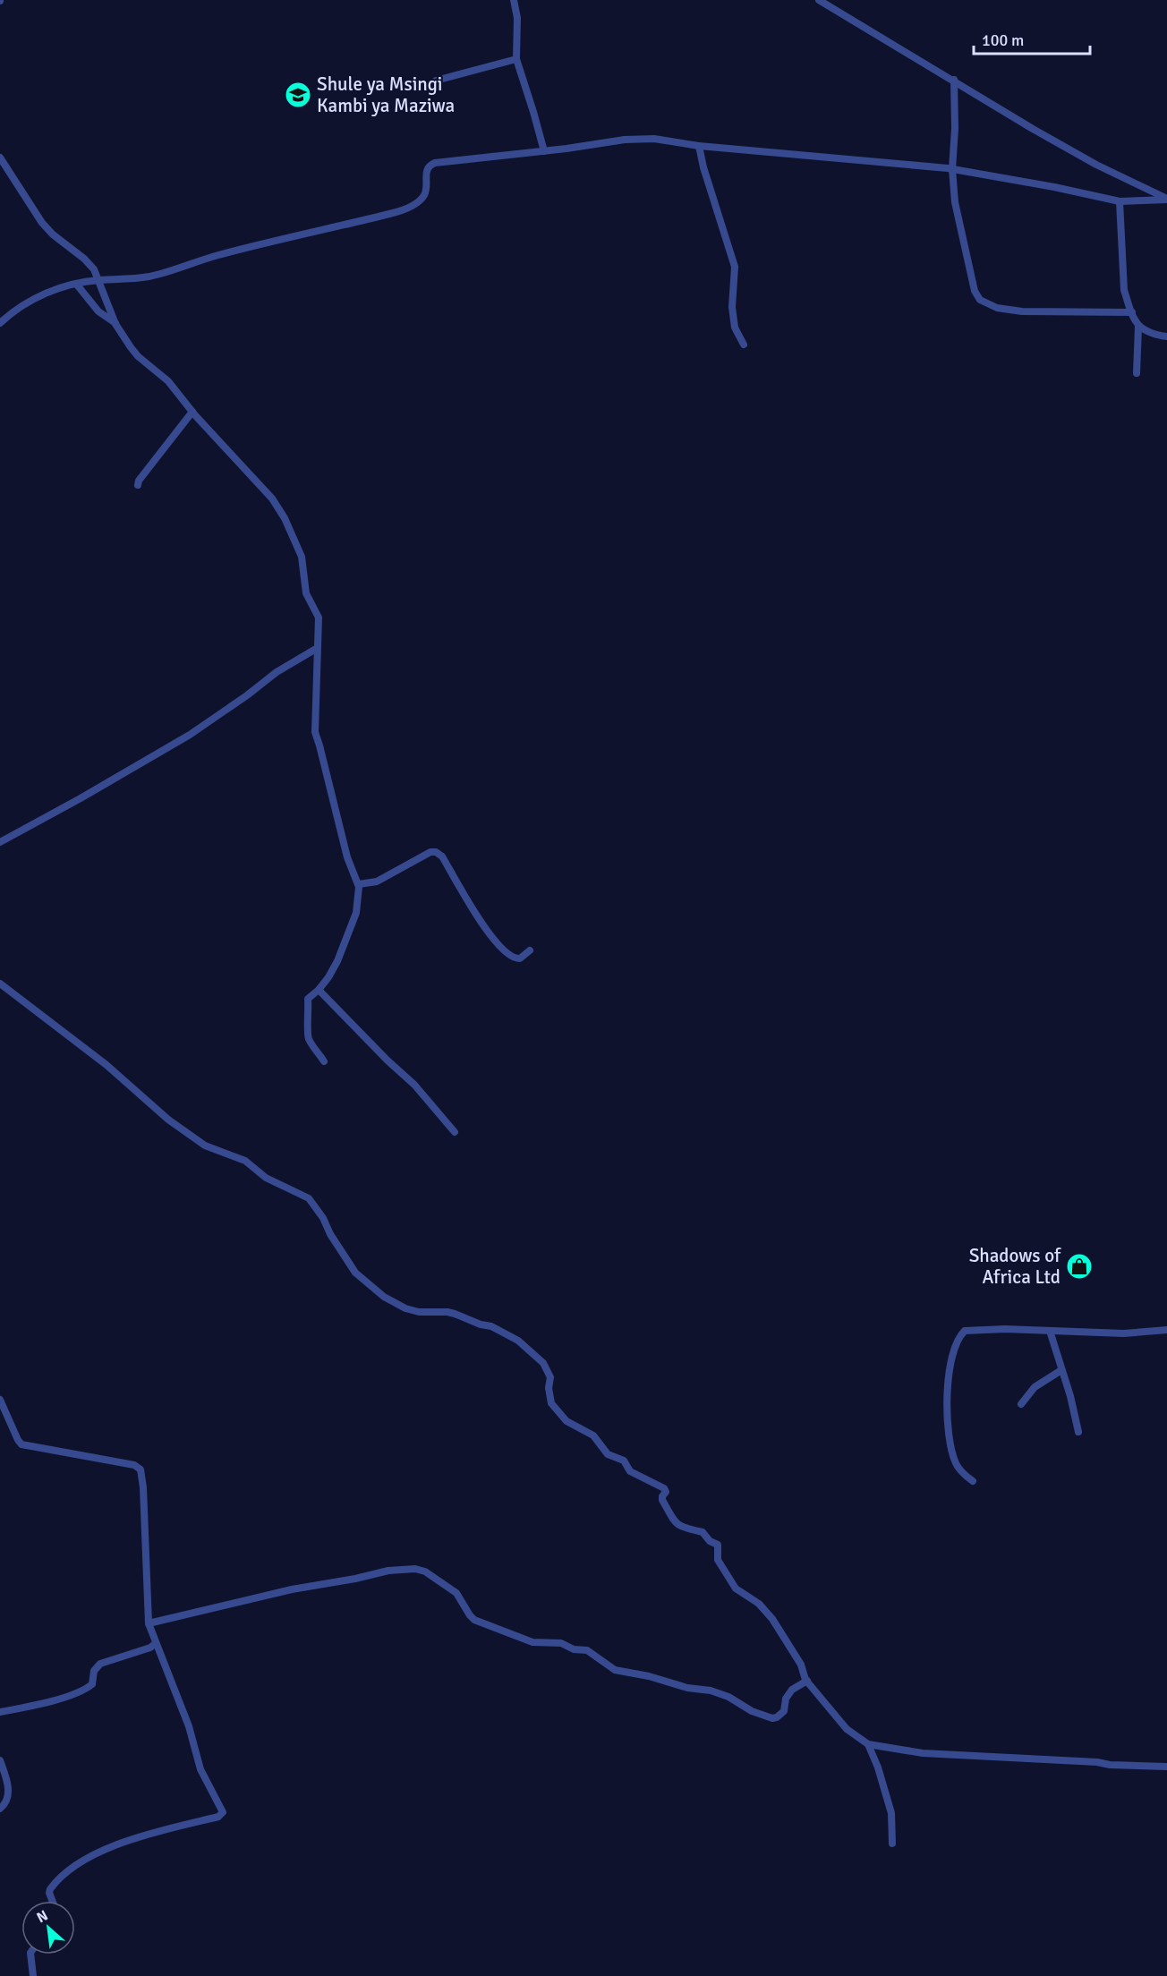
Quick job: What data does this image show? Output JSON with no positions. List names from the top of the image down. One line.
{"places":{"school or university":["Shule ya Msingi Kambi ya Maziwa"],"shop":["Shadows of Africa Ltd"]},"scale_bar":"100 m","north":"top left"}
